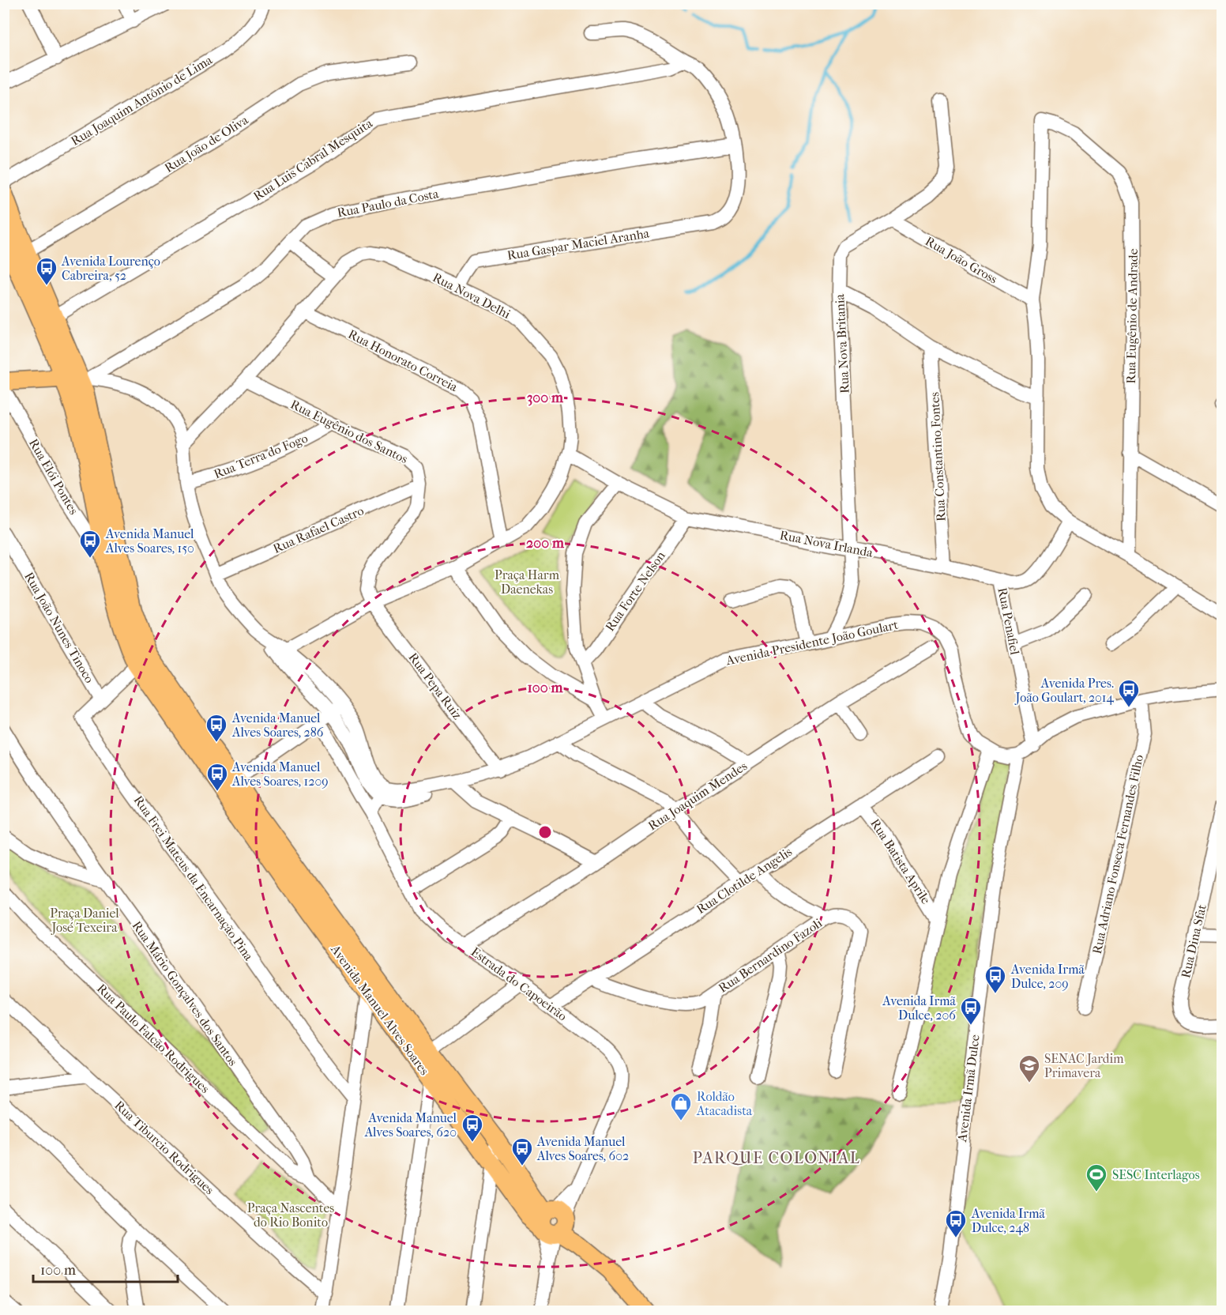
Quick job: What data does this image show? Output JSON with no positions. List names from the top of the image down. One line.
{"streets":{"main road":["Avenida Manuel Alves Soares"],"street":["Rua Joaquim Antônio de Lima","Rua João de Oliva","Rua Luis Cabral Mesquita","Rua Paulo da Costa","Rua Gaspar Maciel Aranha","Rua João Gross","Rua Nova Delhi","Rua Eugênio de Andrade","Rua Nova Britania","Rua Honorato Correia","Rua Eugênio dos Santos","Rua Terra do Fogo","Rua Constantino Fontes","Rua Elói Pontes","Rua Rafael Castro","Rua Nova Irlanda","Rua Forte Nelson","Rua Penafiel","Rua João Nunes Tinoco","Avenida Presidente João Goulart","Rua Pepa Ruiz","Rua Joaquim Mendes","Rua Adriano Fonseca Fernandes Filho","Rua Batista Aprile","Rua Frei Mateus da Encarnação Pina","Rua Clotilde Angelis","Rua Dina Sfat","Rua Bernardino Fazoli","Estrada do Capoeirão","Rua Mário Gonçalves dos Santos","Rua Paulo Falcão Rodrigues","Avenida Irmã Dulce","Rua Tiburcio Rodrigues"]},"crossings":[["Rua Paulo da Costa","Rua Gaspar Maciel Aranha"],["Rua Paulo da Costa","Avenida Manuel Alves Soares"],["Rua Gaspar Maciel Aranha","Rua Nova Delhi"],["Rua João Gross","Rua Eugênio de Andrade"],["Rua João Gross","Rua Nova Britania"],["Rua Nova Delhi","Rua Honorato Correia"],["Rua Nova Delhi","Rua Eugênio dos Santos"],["Rua Nova Delhi","Rua Nova Irlanda"],["Rua Nova Delhi","Rua Pepa Ruiz"],["Rua Nova Britania","Rua Nova Irlanda"],["Rua Nova Britania","Avenida Presidente João Goulart"],["Rua Eugênio dos Santos","Rua Terra do Fogo"],["Rua Eugênio dos Santos","Rua Rafael Castro"],["Rua Eugênio dos Santos","Rua Pepa Ruiz"],["Rua Constantino Fontes","Rua Nova Irlanda"],["Rua Elói Pontes","Avenida Manuel Alves Soares"],["Rua Nova Irlanda","Rua Forte Nelson"],["Rua Nova Irlanda","Rua Penafiel"],["Rua João Nunes Tinoco","Rua Frei Mateus da Encarnação Pina"],["Avenida Presidente João Goulart","Rua Pepa Ruiz"],["Avenida Presidente João Goulart","Avenida Irmã Dulce"],["Rua Joaquim Mendes","Estrada do Capoeirão"],["Rua Batista Aprile","Rua Clotilde Angelis"],["Rua Frei Mateus da Encarnação Pina","Avenida Manuel Alves Soares"],["Rua Clotilde Angelis","Rua Bernardino Fazoli"],["Rua Clotilde Angelis","Estrada do Capoeirão"],["Estrada do Capoeirão","Avenida Manuel Alves Soares"],["Rua Mário Gonçalves dos Santos","Rua Paulo Falcão Rodrigues"]],"districts":["PARQUE COLONIAL"],"parks":["Praça Harm Daenekas","Praça Daniel José Texeira","Praça Nascentes do Rio Bonito"],"places":{"bus stop":["Avenida Lourenço Cabreira, 52","Avenida Manuel Alves Soares, 150","Avenida Pres. João Goulart, 2014","Avenida Manuel Alves Soares, 286","Avenida Manuel Alves Soares, 1209","Avenida Irmã Dulce, 209","Avenida Irmã Dulce, 206","Avenida Manuel Alves Soares, 620","Avenida Manuel Alves Soares, 602","Avenida Irmã Dulce, 248"],"school or university":["SENAC Jardim Primavera"],"shop":["Roldão Atacadista"],"sports":["SESC Interlagos"]},"scale_bar":"100 m","rings":["300 m","200 m","100 m"]}
